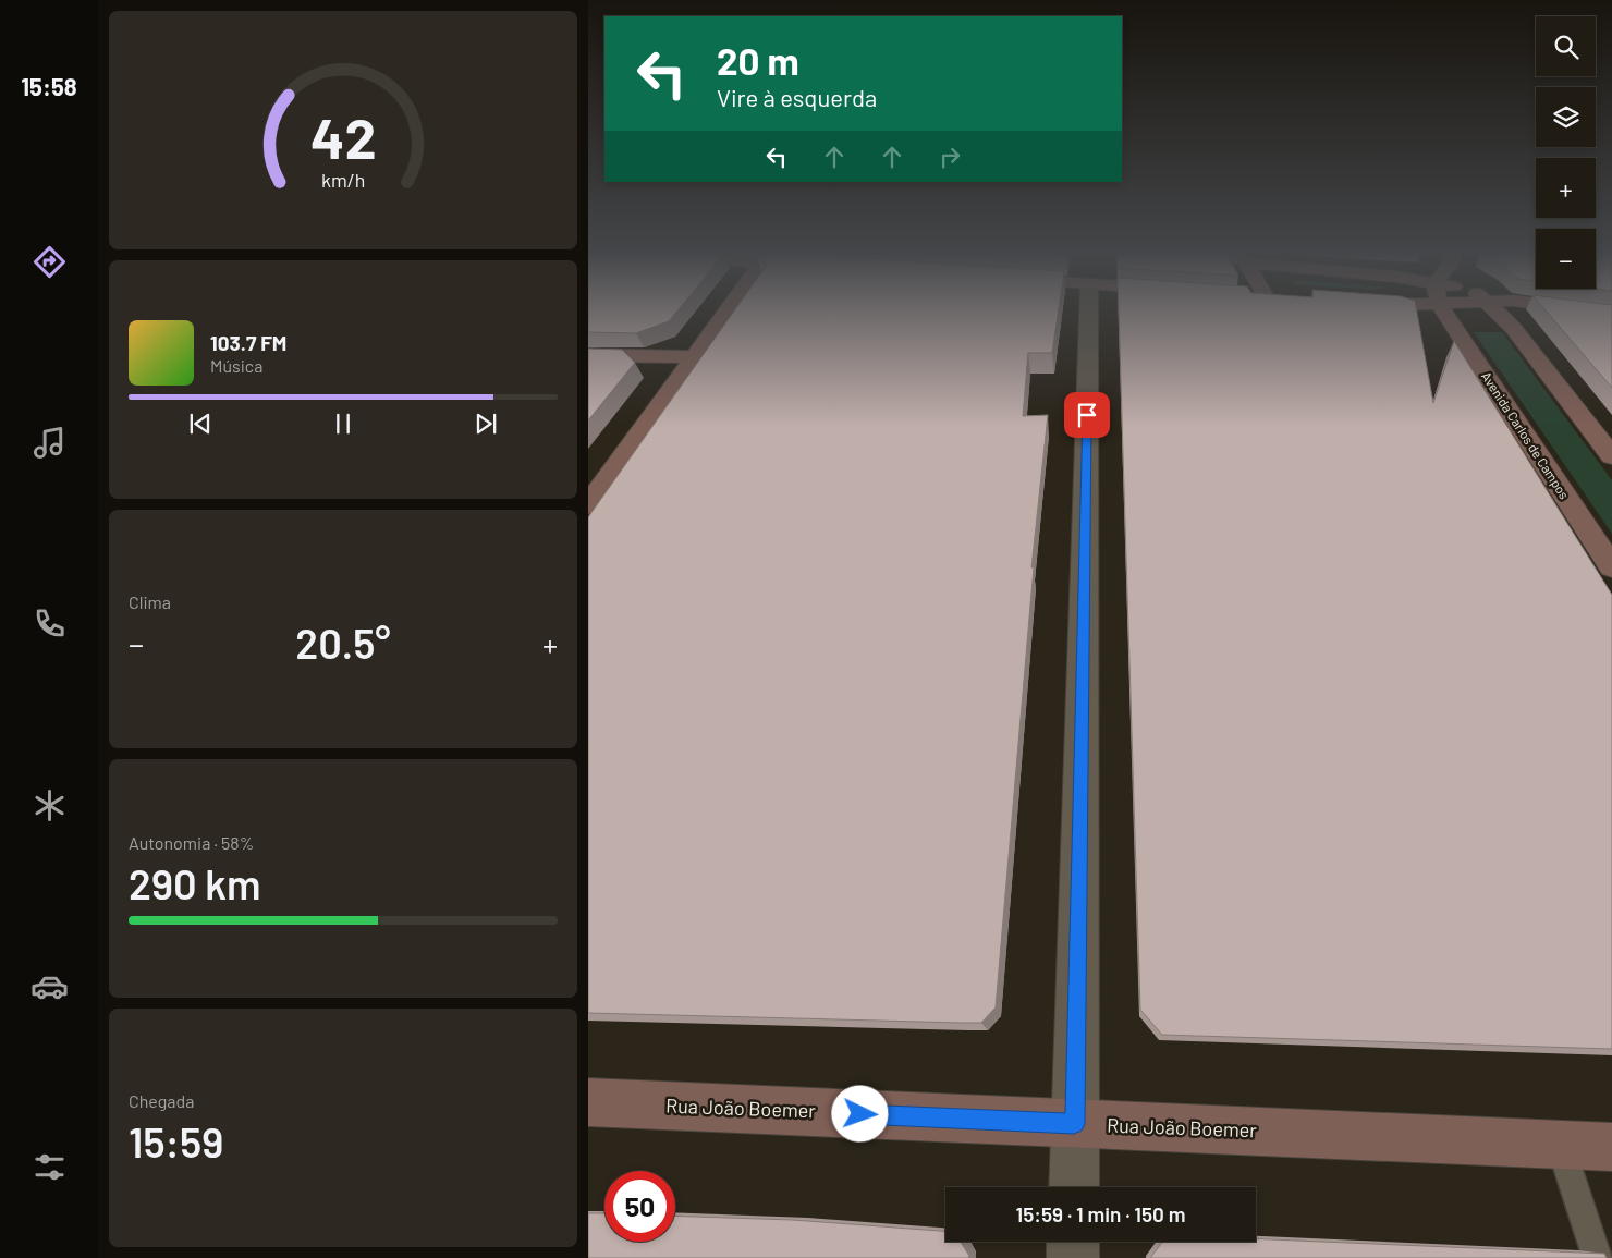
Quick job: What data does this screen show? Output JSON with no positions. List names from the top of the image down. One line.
{"streets":{"street":["Avenida Carlos de Campos","Rua João Boemer"]},"page":{"tabs":"15:58","map_buttons":["+","−"],"turn":["20 m","Vire à esquerda"],"song":["103.7 FM","Música"],"tile":["Clima",["Autonomia · 58%","290 km"],["Chegada","15:59"]],"heat":["−","20.5°","+"],"limit":"50","trip":"15:59 · 1 min · 150 m","gauge":["42","km/h"]}}
